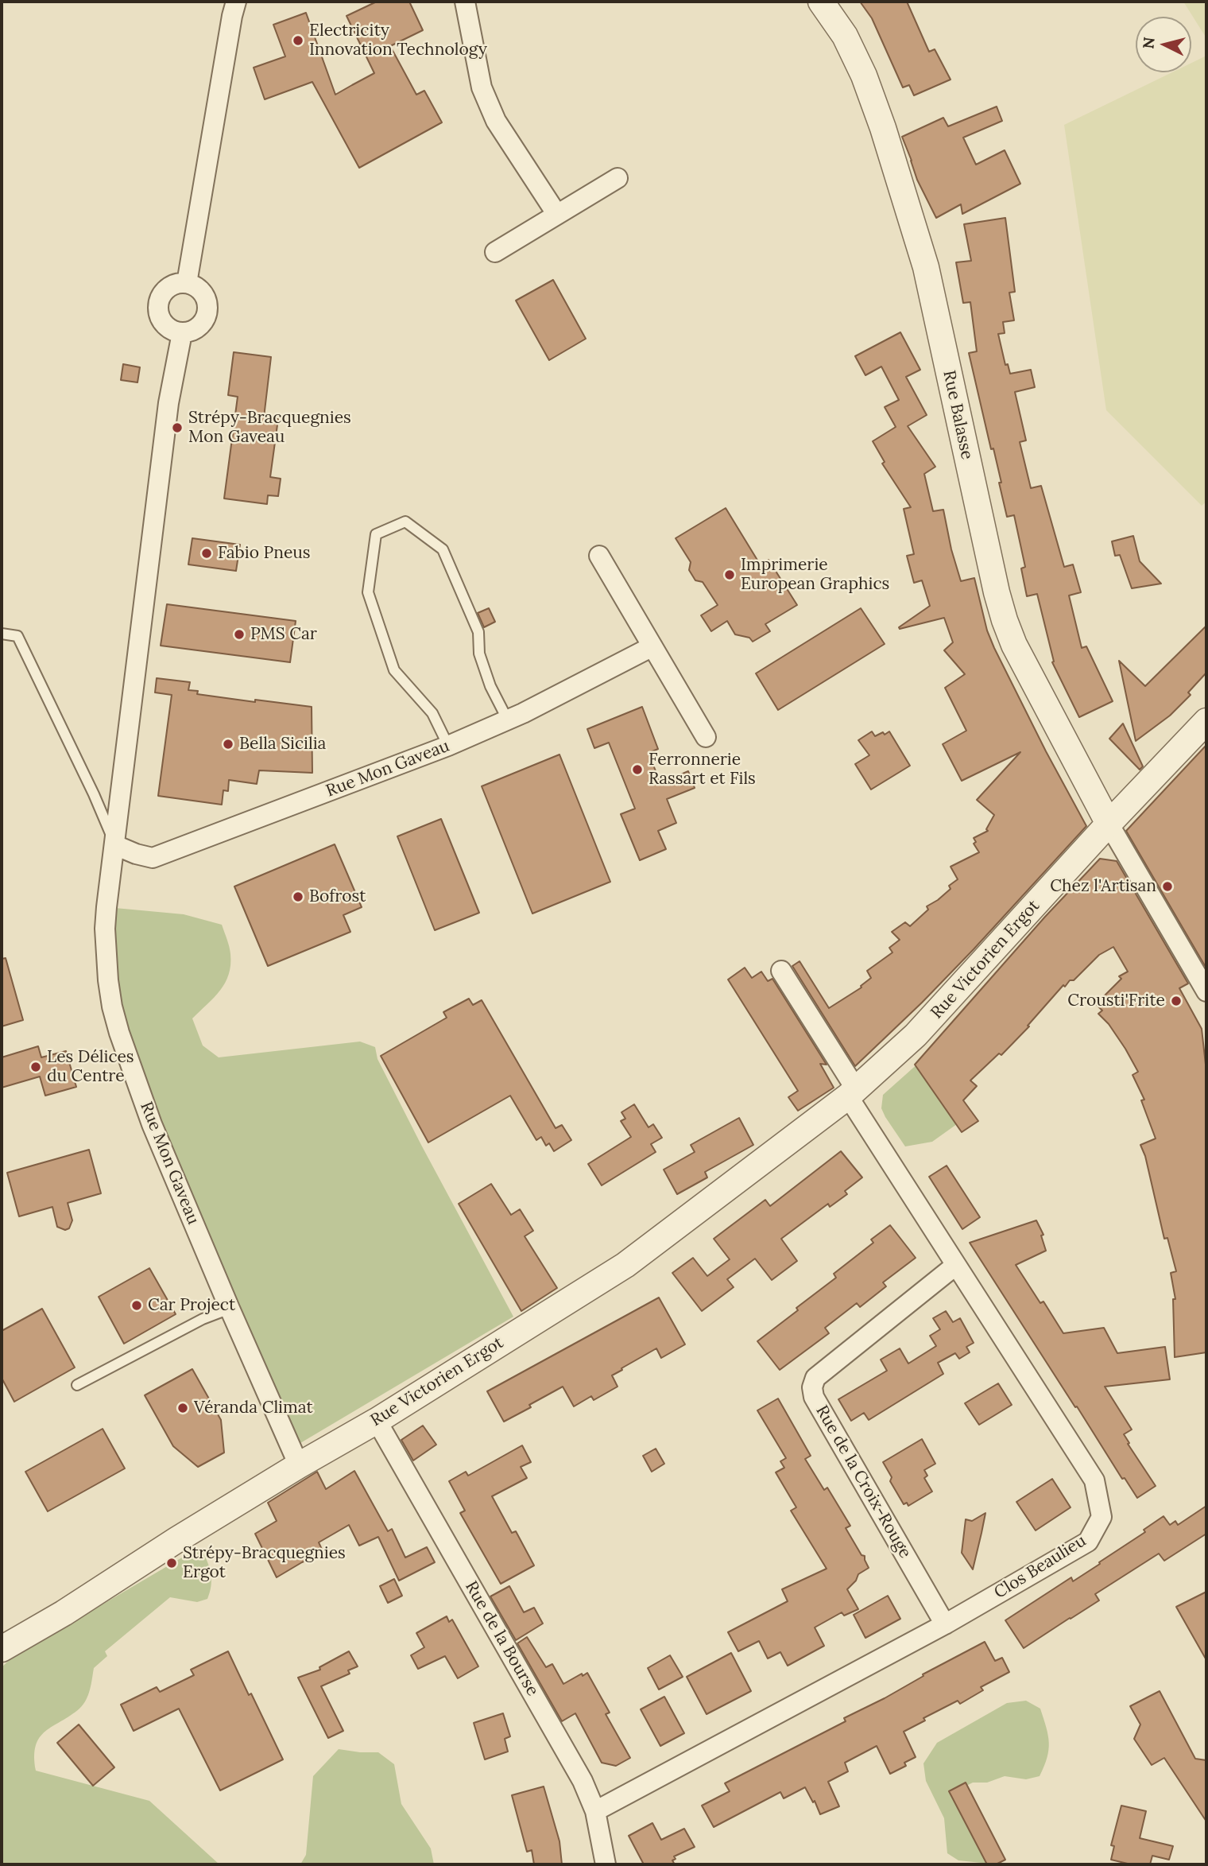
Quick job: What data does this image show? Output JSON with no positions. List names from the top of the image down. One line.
{"streets":{"street":["Rue Balasse","Rue Mon Gaveau","Rue Victorien Ergot","Rue de la Croix-Rouge","Clos Beaulieu","Rue de la Bourse"]},"crossings":[["Rue Balasse","Rue Victorien Ergot"],["Rue Mon Gaveau","Rue Victorien Ergot"],["Rue Victorien Ergot","Clos Beaulieu"],["Rue Victorien Ergot","Rue de la Bourse"],["Rue de la Croix-Rouge","Clos Beaulieu"],["Clos Beaulieu","Rue de la Bourse"]],"places":["Electricity Innovation Technology","Strépy-Bracquegnies Mon Gaveau","Fabio Pneus","Imprimerie European Graphics","PMS Car","Bella Sicilia","Ferronnerie Rassart et Fils","Chez l'Artisan","Bofrost","Crousti'Frite","Les Délices du Centre","Car Project","Véranda Climat","Strépy-Bracquegnies Ergot"],"north":"left"}
